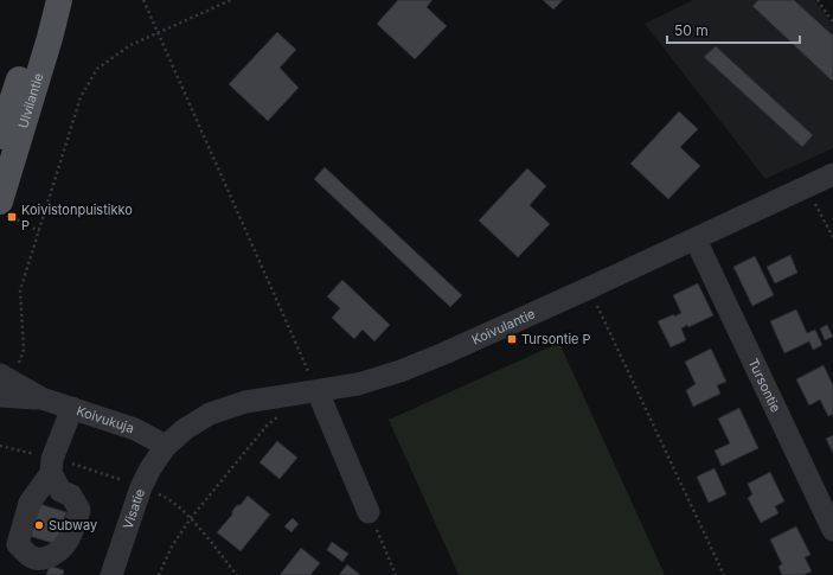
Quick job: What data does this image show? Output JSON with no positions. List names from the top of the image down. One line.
{"streets":{"main road":["Ulvilantie"],"street":["Koivulantie","Tursontie","Koivukuja","Visatie"]},"crossings":[["Koivulantie","Tursontie"],["Koivulantie","Koivukuja"],["Koivulantie","Visatie"],["Koivukuja","Visatie"]],"places":{"transit":["Koivistonpuistikko P","Tursontie P"],"other":["Subway"]},"scale_bar":"50 m"}
